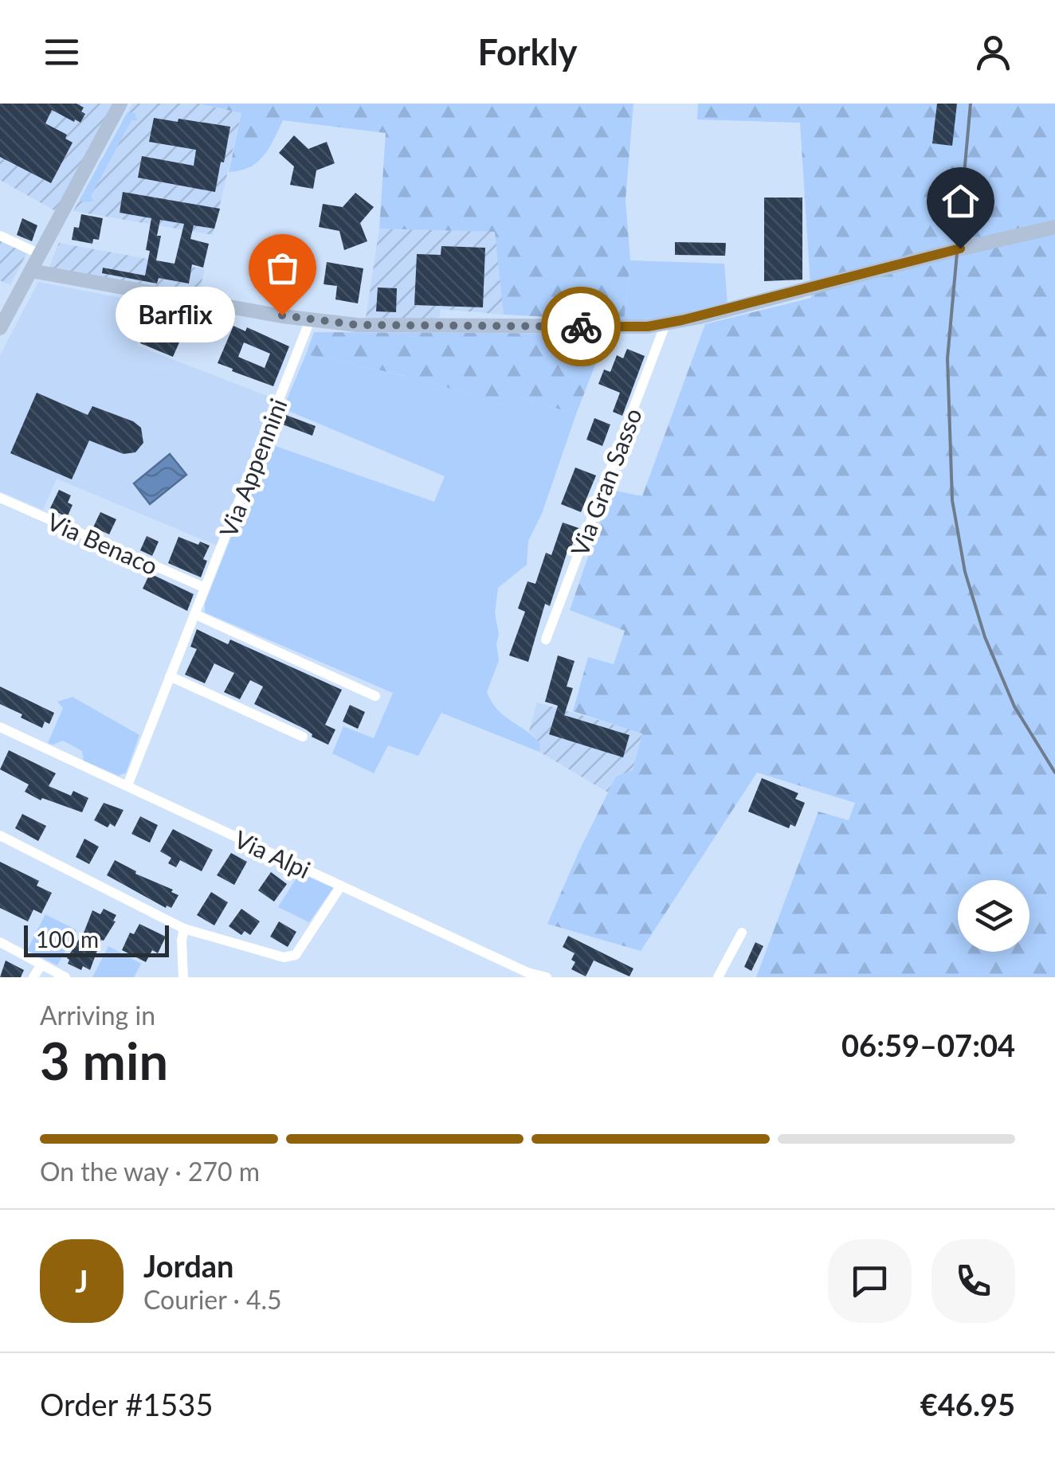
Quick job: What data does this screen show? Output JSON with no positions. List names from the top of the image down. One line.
{"streets":{"street":["Via Appennini","Via Gran Sasso","Via Benaco","Via Alpi"]},"crossings":[["Via Appennini","Via Benaco"],["Via Appennini","Via Alpi"]],"places":["Barflix"],"scale_bar":"100 m","page":{"header":"Forkly","bubble":"Barflix","scale":"100 m","heading":["3 min","Arriving in","06:59–07:04"],"panel":["Jordan","Courier · 4.5","Order #1535","€46.95"],"bar":"On the way · 270 m","round":"J"}}
